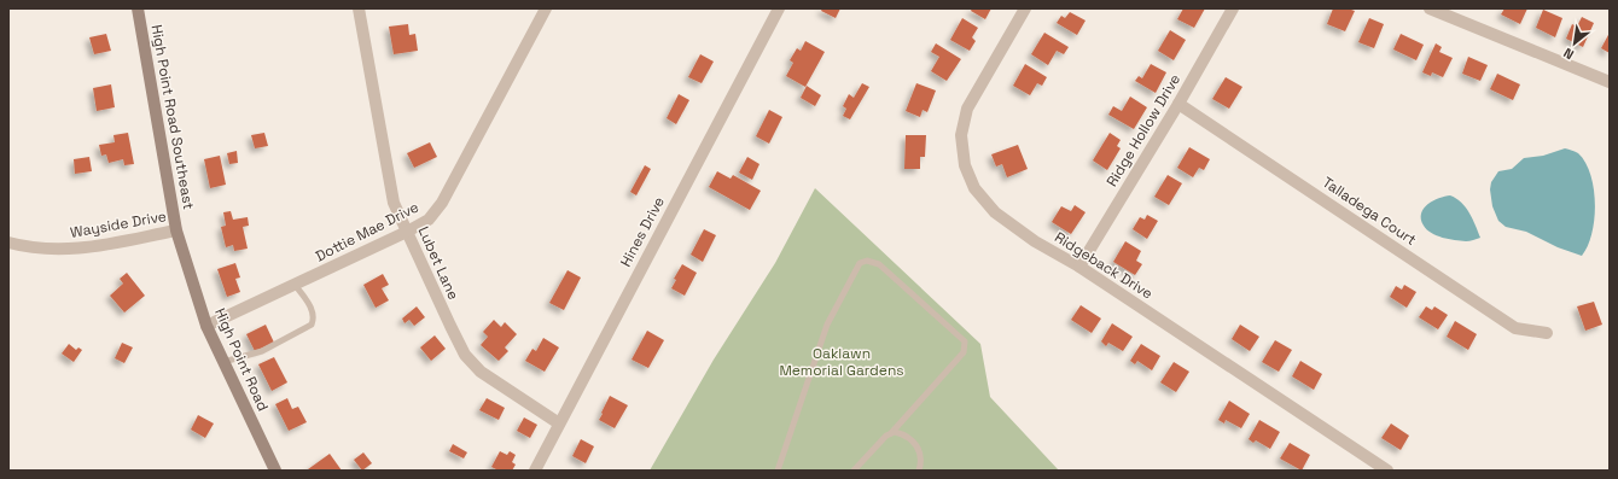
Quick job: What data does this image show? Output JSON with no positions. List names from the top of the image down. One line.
{"streets":{"main road":["High Point Road Southeast","High Point Road"],"street":["Ridge Hollow Drive","Talladega Court","Wayside Drive","Dottie Mae Drive","Hines Drive","Lubet Lane","Ridgeback Drive"]},"crossings":[["High Point Road Southeast","Wayside Drive"],["High Point Road Southeast","High Point Road"],["Ridge Hollow Drive","Talladega Court"],["Ridge Hollow Drive","Ridgeback Drive"],["Wayside Drive","High Point Road"],["Dottie Mae Drive","Lubet Lane"],["Dottie Mae Drive","High Point Road"],["Hines Drive","Lubet Lane"]],"parks":["Oaklawn Memorial Gardens"],"north":"bottom left"}
